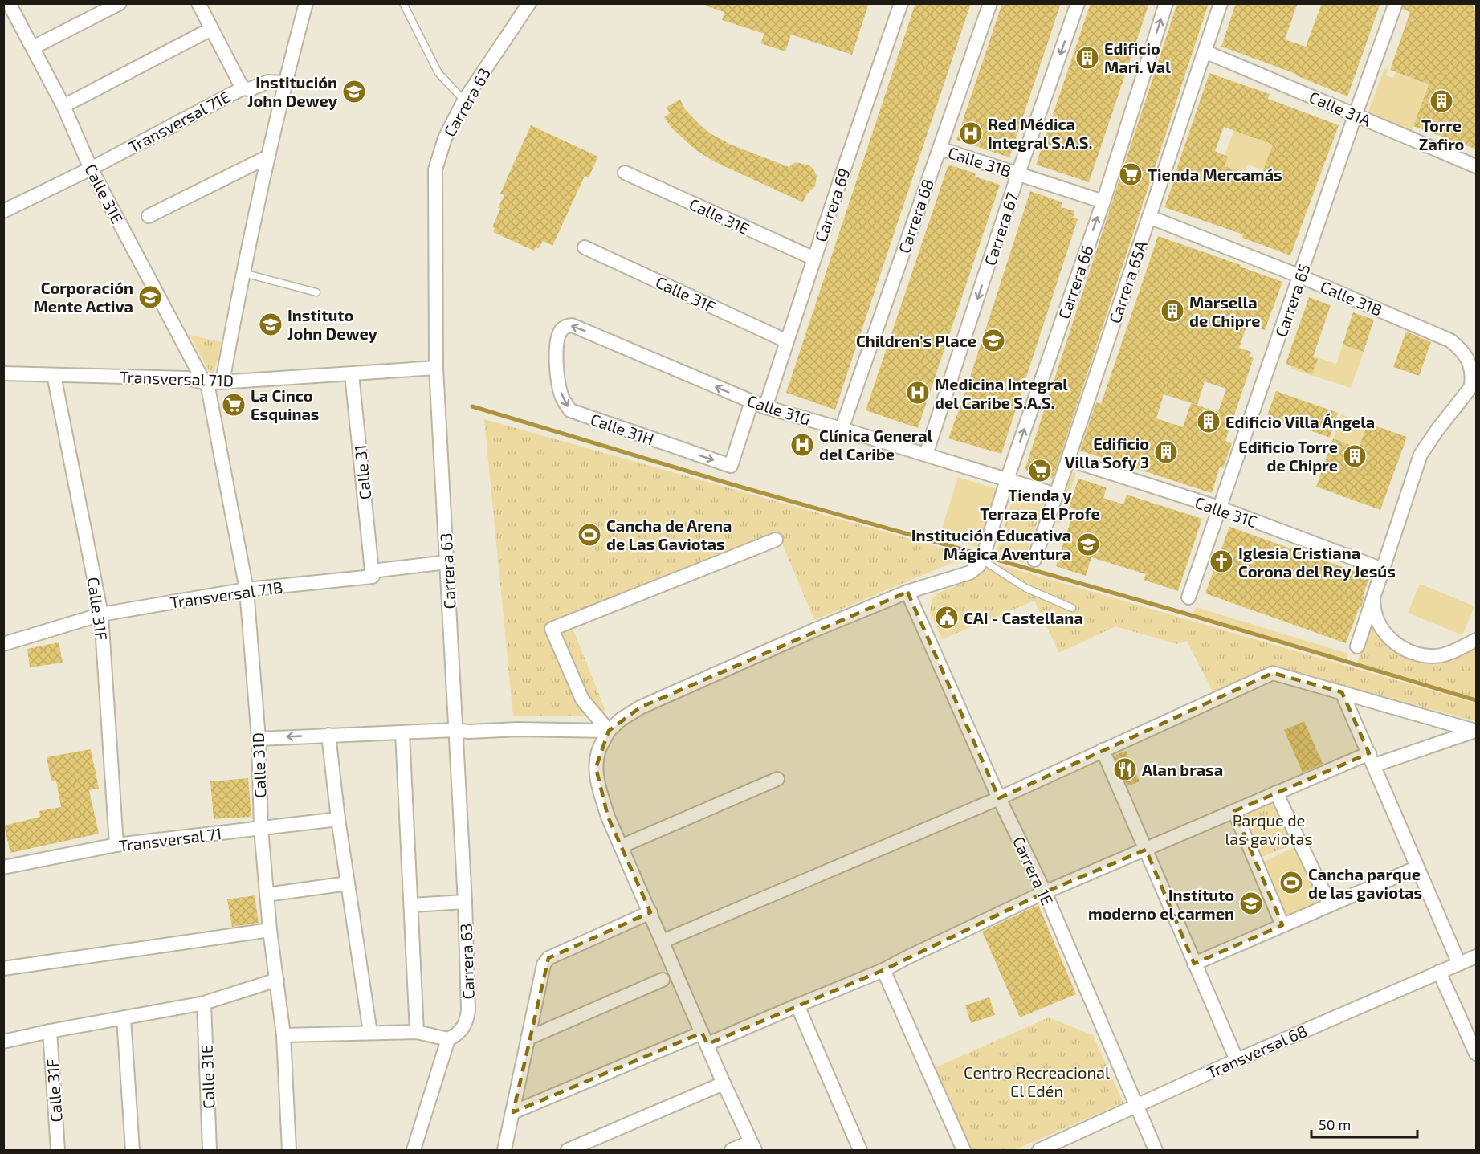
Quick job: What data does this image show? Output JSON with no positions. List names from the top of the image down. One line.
{"streets":{"street":["Carrera 63","Calle 31A","Transversal 71E","Calle 31B","Calle 31E","Carrera 69","Carrera 68","Carrera 67","Carrera 66","Carrera 65A","Calle 31F","Carrera 65","Transversal 71D","Calle 31G","Calle 31H","Calle 31","Calle 31C","Transversal 71B","Calle 31D","Transversal 71","Carrera 1E","Transversal 68"]},"crossings":[["Carrera 63","Transversal 71D"],["Carrera 63","Transversal 71B"],["Calle 31A","Carrera 65A"],["Calle 31A","Carrera 65"],["Transversal 71E","Calle 31E"],["Calle 31B","Carrera 68"],["Calle 31B","Carrera 67"],["Calle 31B","Carrera 66"],["Calle 31B","Carrera 65A"],["Calle 31B","Carrera 65"],["Calle 31E","Carrera 69"],["Calle 31E","Transversal 71D"],["Calle 31E","Calle 31D"],["Carrera 69","Calle 31F"],["Carrera 69","Calle 31G"],["Carrera 68","Calle 31G"],["Carrera 67","Calle 31G"],["Carrera 66","Calle 31G"],["Carrera 65A","Calle 31G"],["Carrera 65A","Calle 31C"],["Calle 31F","Transversal 71D"],["Calle 31F","Transversal 71B"],["Calle 31F","Transversal 71"],["Carrera 65","Calle 31C"],["Transversal 71D","Calle 31"],["Transversal 71D","Calle 31D"],["Calle 31G","Calle 31H"],["Calle 31","Transversal 71B"],["Transversal 71B","Calle 31D"],["Calle 31D","Transversal 71"],["Carrera 1E","Transversal 68"]],"one_way":["Carrera 67","Carrera 66","Calle 31G"],"parks":["Parque de las gaviotas","Centro Recreacional El Edén"],"places":{"building":["Edificio Mari. Val","Torre Zafiro","Marsella de Chipre","Edificio Villa Ángela","Edificio Villa Sofy 3","Edificio Torre de Chipre"],"school or university":["Institución John Dewey","Corporación Mente Activa","Instituto John Dewey","Children's Place","Institución Educativa Mágica Aventura","Instituto moderno el carmen"],"hospital":["Red Médica Integral S.A.S.","Medicina Integral del Caribe S.A.S.","Clínica General del Caribe"],"supermarket":["Tienda Mercamás","La Cinco Esquinas","Tienda y Terraza El Profe"],"sports":["Cancha de Arena de Las Gaviotas","Cancha parque de las gaviotas"],"church":["Iglesia Cristiana Corona del Rey Jesús"],"public building":["CAI - Castellana"],"restaurant":["Alan brasa"]},"scale_bar":"50 m"}
